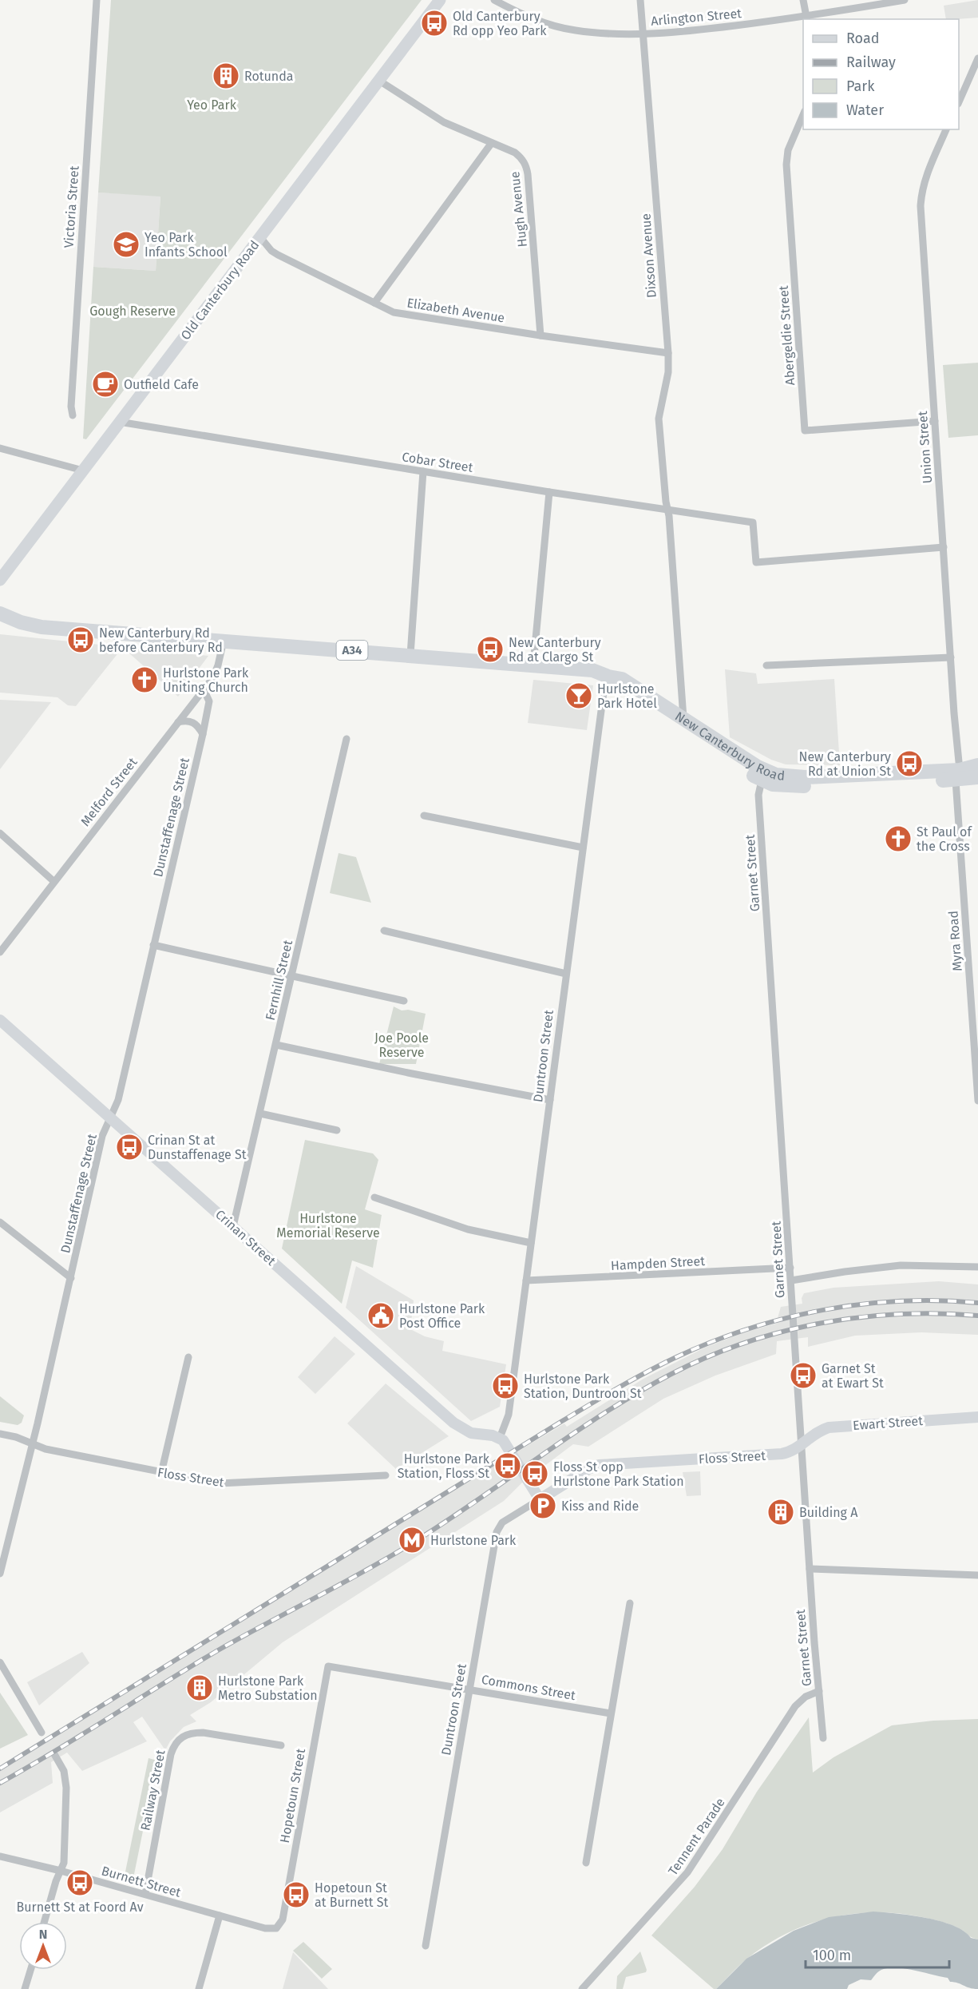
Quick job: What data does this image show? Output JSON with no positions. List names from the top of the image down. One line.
{"streets":{"highway":["A34","New Canterbury Road"],"main road":["Old Canterbury Road"],"street":["Arlington Street","Victoria Street","Hugh Avenue","Dixson Avenue","Elizabeth Avenue","Abergeldie Street","Union Street","Cobar Street","Melford Street","Dunstaffenage Street","Garnet Street","Myra Road","Fernhill Street","Duntroon Street","Crinan Street","Hampden Street","Ewart Street","Floss Street","Commons Street","Railway Street","Hopetoun Street","Tennent Parade","Burnett Street"]},"crossings":[["Arlington Street","Dixson Avenue"],["Hugh Avenue","Old Canterbury Road"],["Hugh Avenue","Elizabeth Avenue"],["Dixson Avenue","Elizabeth Avenue"],["Dixson Avenue","Cobar Street"],["Dixson Avenue","New Canterbury Road"],["Old Canterbury Road","Elizabeth Avenue"],["Old Canterbury Road","Cobar Street"],["Abergeldie Street","Union Street"],["Union Street","Cobar Street"],["Union Street","New Canterbury Road"],["Union Street","Myra Road"],["New Canterbury Road","Melford Street"],["New Canterbury Road","Garnet Street"],["New Canterbury Road","Myra Road"],["New Canterbury Road","Duntroon Street"],["Melford Street","Dunstaffenage Street"],["Dunstaffenage Street","Crinan Street"],["Dunstaffenage Street","Floss Street"],["Garnet Street","Hampden Street"],["Garnet Street","Ewart Street"],["Garnet Street","Floss Street"],["Garnet Street","Tennent Parade"],["Fernhill Street","Crinan Street"],["Duntroon Street","Crinan Street"],["Duntroon Street","Hampden Street"],["Duntroon Street","Floss Street"],["Duntroon Street","Commons Street"],["Ewart Street","Floss Street"],["Commons Street","Hopetoun Street"],["Railway Street","Burnett Street"],["Hopetoun Street","Burnett Street"]],"parks":["Yeo Park","Gough Reserve","Joe Poole Reserve","Hurlstone Memorial Reserve"],"places":{"bus stop":["Old Canterbury Rd opp Yeo Park","New Canterbury Rd before Canterbury Rd","New Canterbury Rd at Clargo St","New Canterbury Rd at Union St","Crinan St at Dunstaffenage St","Garnet St at Ewart St","Hurlstone Park Station, Duntroon St","Hurlstone Park Station, Floss St","Floss St opp Hurlstone Park Station","Burnett St at Foord Av","Hopetoun St at Burnett St"],"building":["Rotunda","Building A","Hurlstone Park Metro Substation"],"school or university":["Yeo Park Infants School"],"cafe":["Outfield Cafe"],"church":["Hurlstone Park Uniting Church","St Paul of the Cross"],"bar":["Hurlstone Park Hotel"],"public building":["Hurlstone Park Post Office"],"parking":["Kiss and Ride"],"metro station":["Hurlstone Park"]},"legend":["Road","Railway","Park","Water"],"scale_bar":"100 m","north":"top"}
